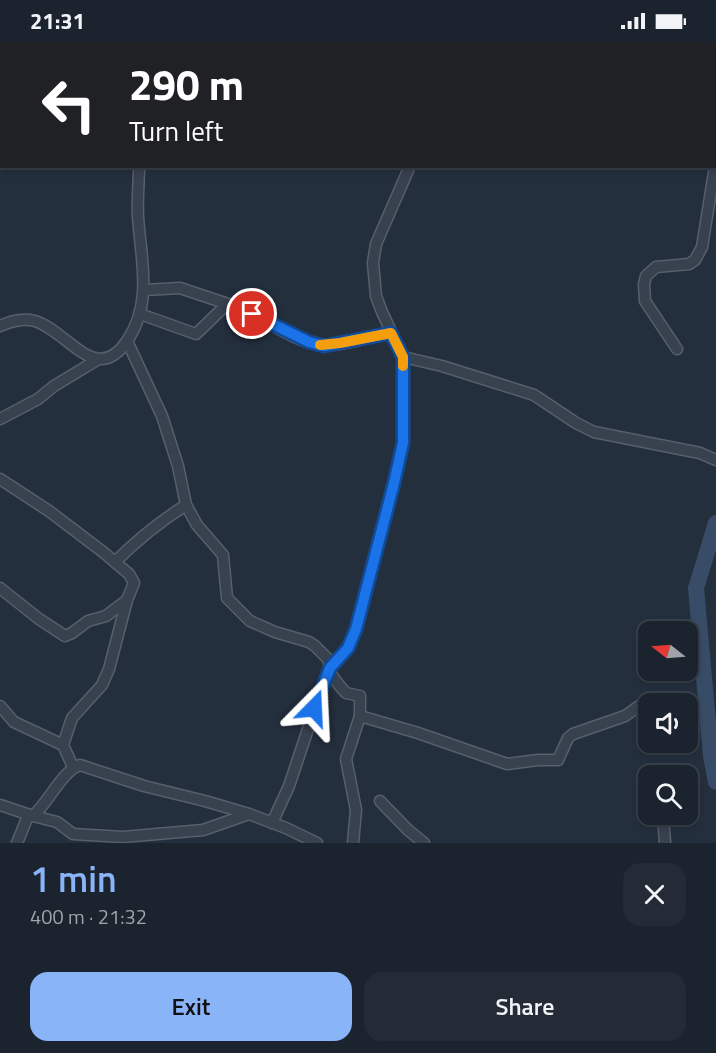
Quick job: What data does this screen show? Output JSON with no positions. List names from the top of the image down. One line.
{"north":"left","page":{"status":"21:31","turn":["290 m","Turn left"],"heading":["1 min","400 m · 21:32"],"buttons":["Exit","Share"]}}
